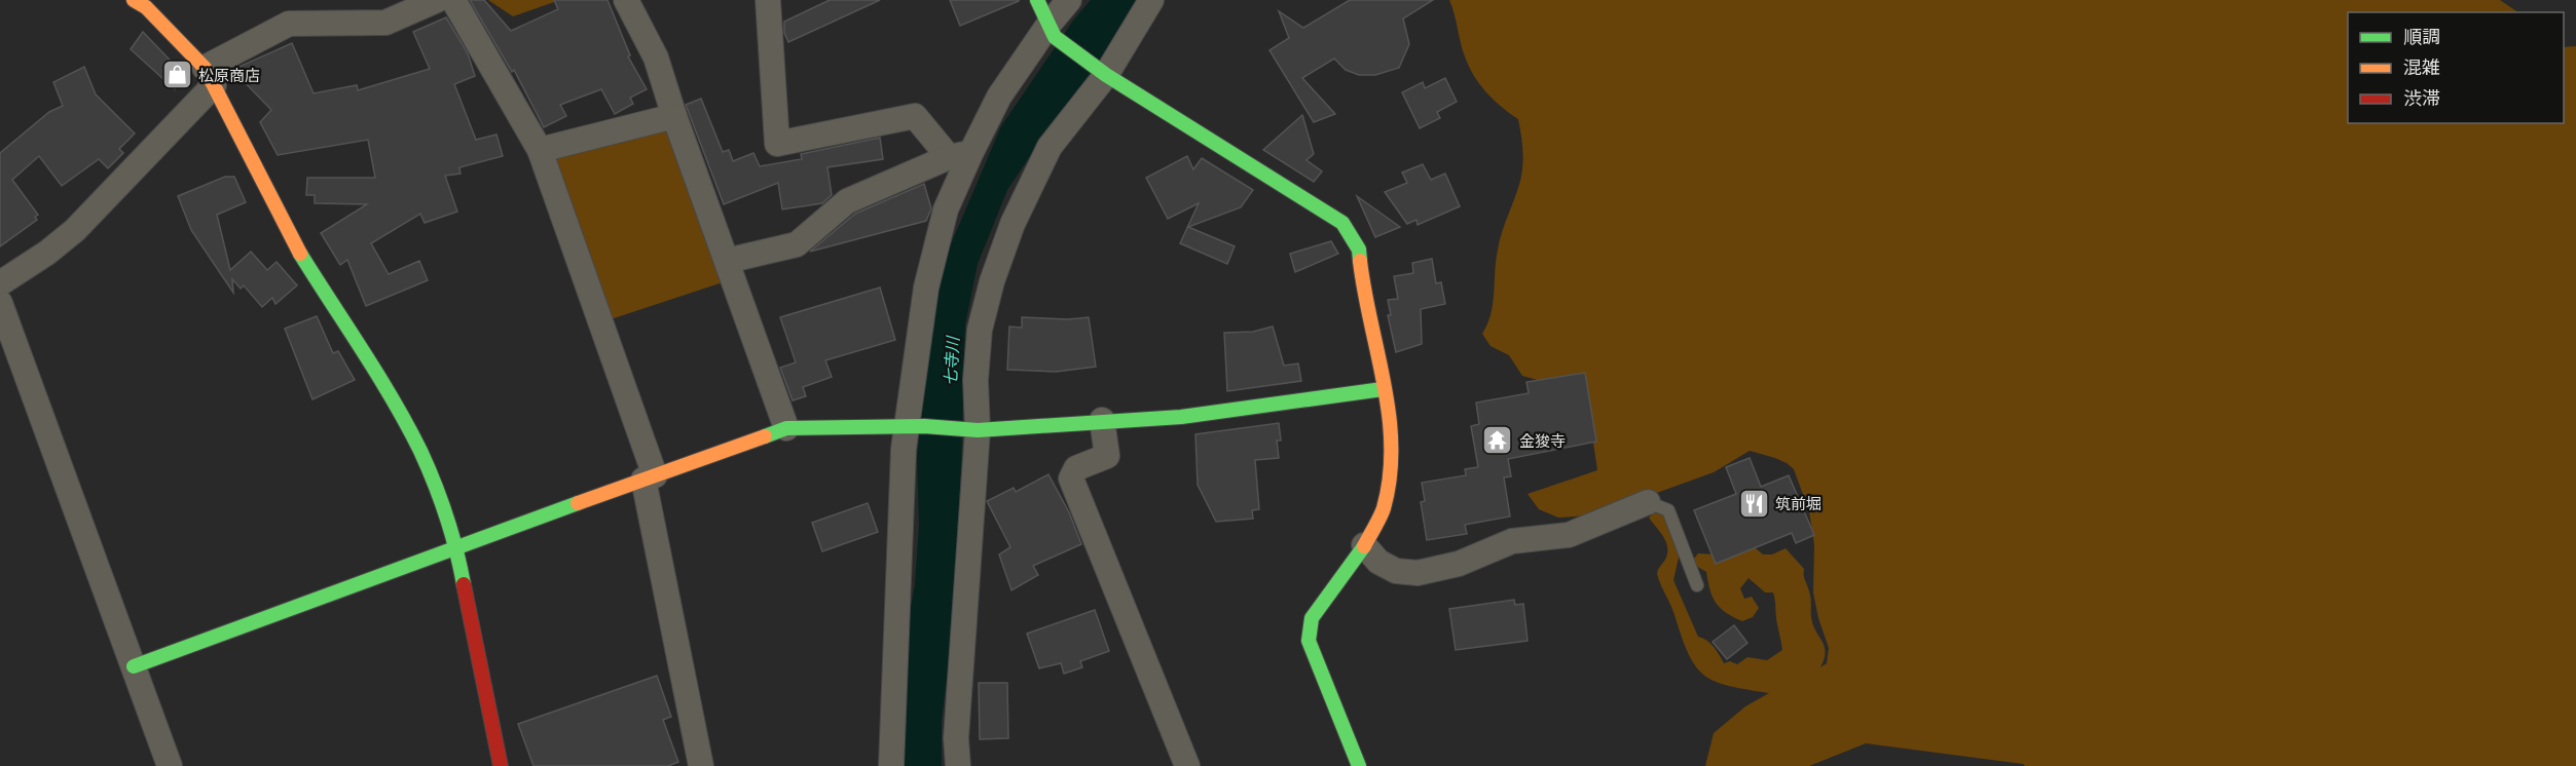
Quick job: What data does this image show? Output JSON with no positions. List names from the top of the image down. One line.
{"water":["七寺川"],"places":{"shop":["松原商店"],"temple":["金狻寺"],"restaurant":["筑前堀"]},"legend":["順調","混雑","渋滞"]}
